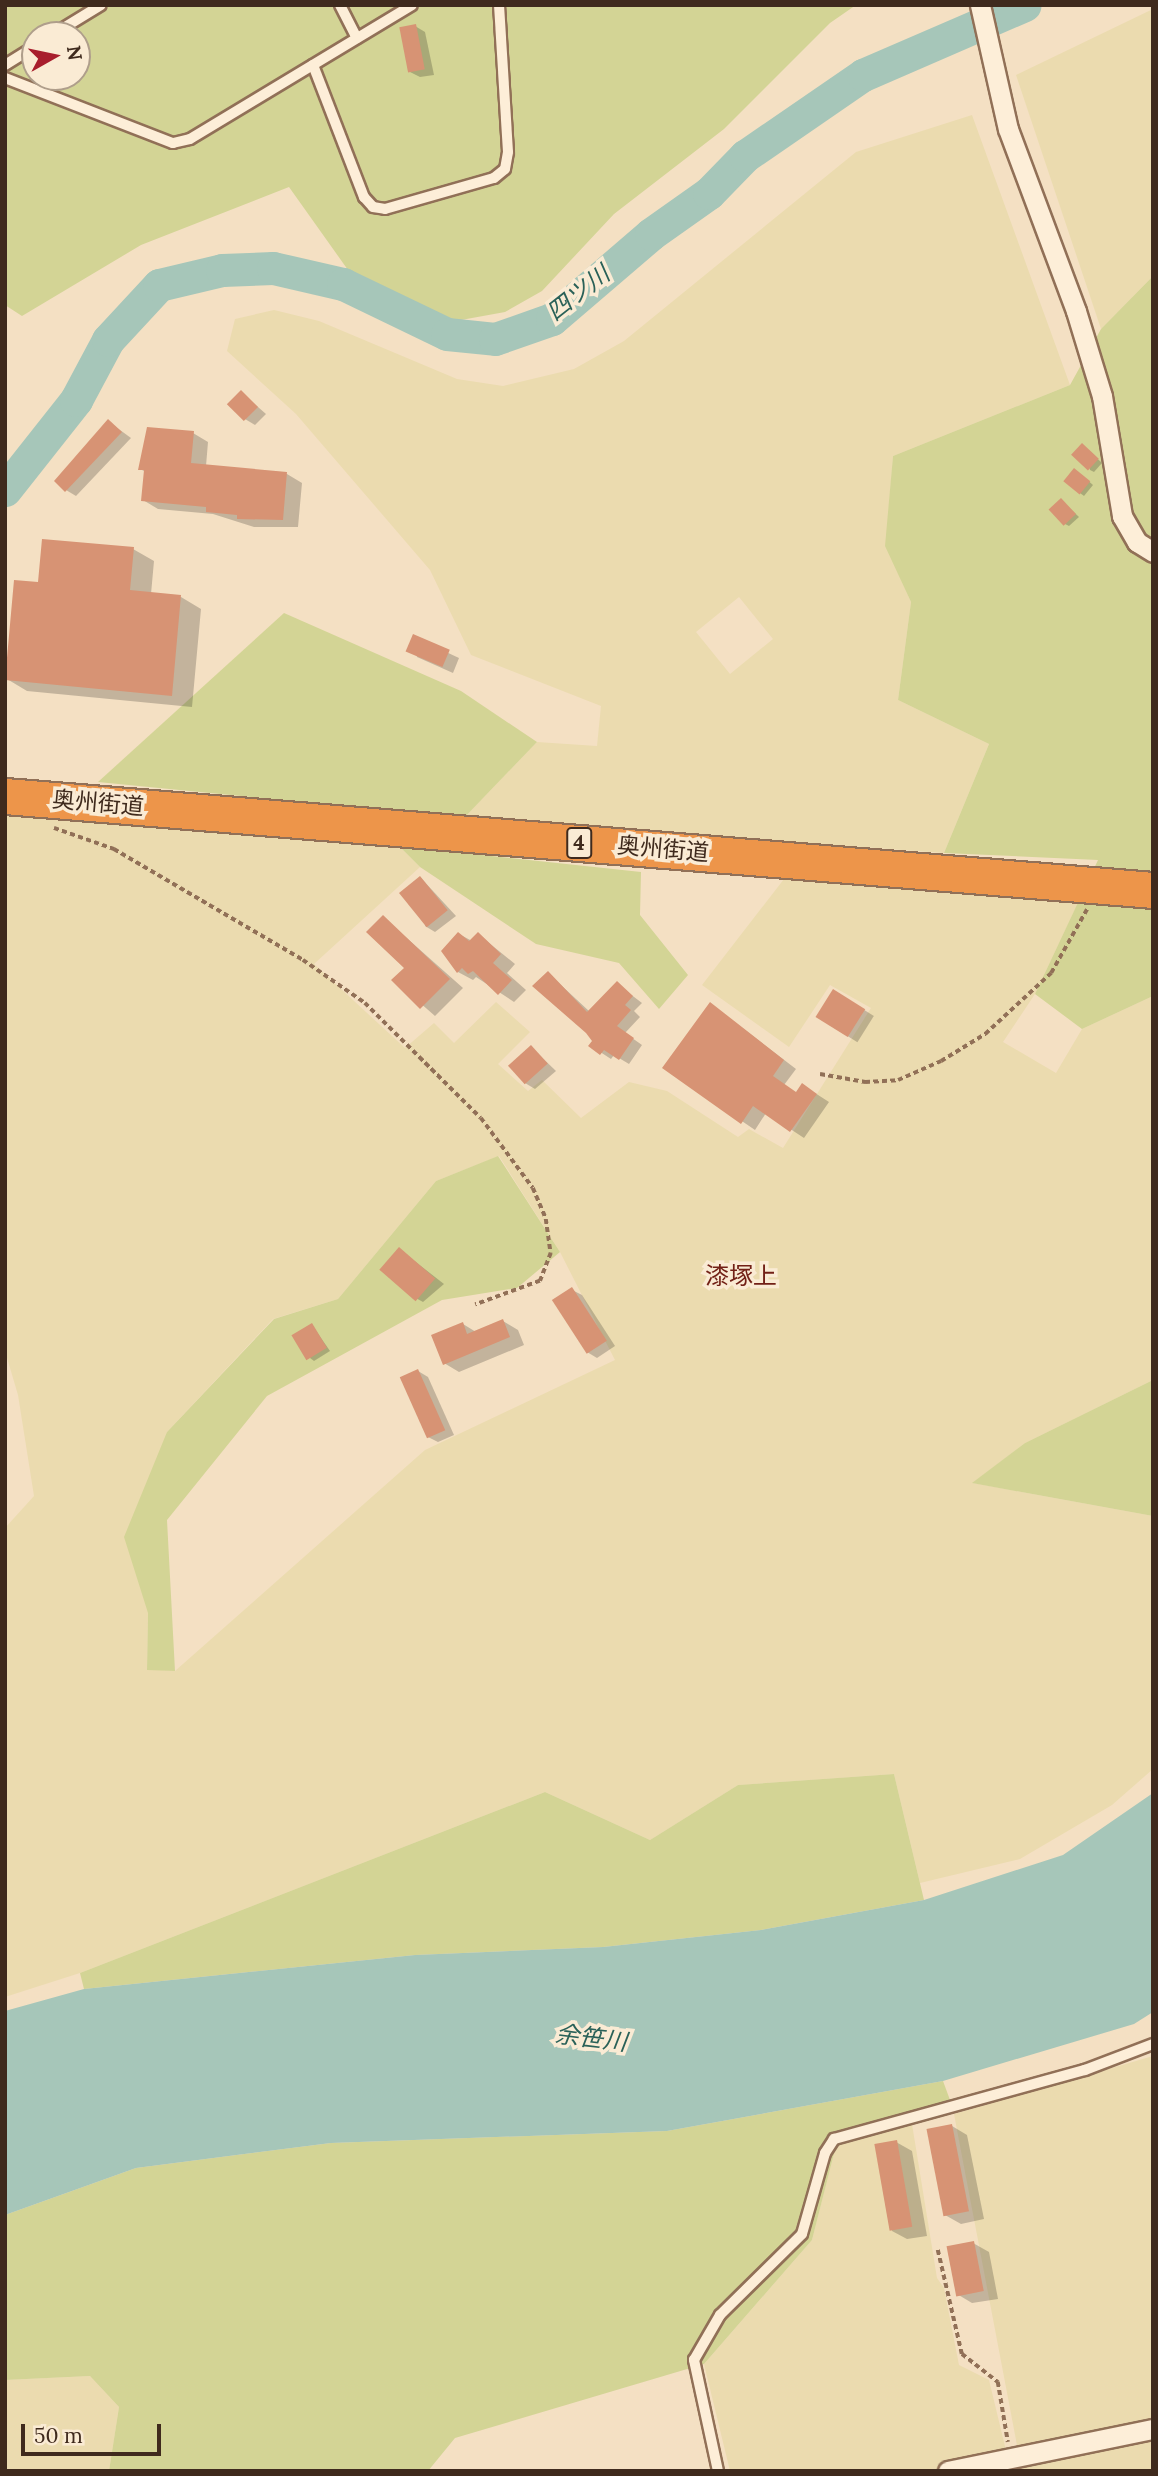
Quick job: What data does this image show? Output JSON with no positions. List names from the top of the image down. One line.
{"streets":{"highway":["奥州街道","4"]},"districts":["漆塚上"],"water":["四ツ川","余笹川"],"scale_bar":"50 m","north":"right"}
